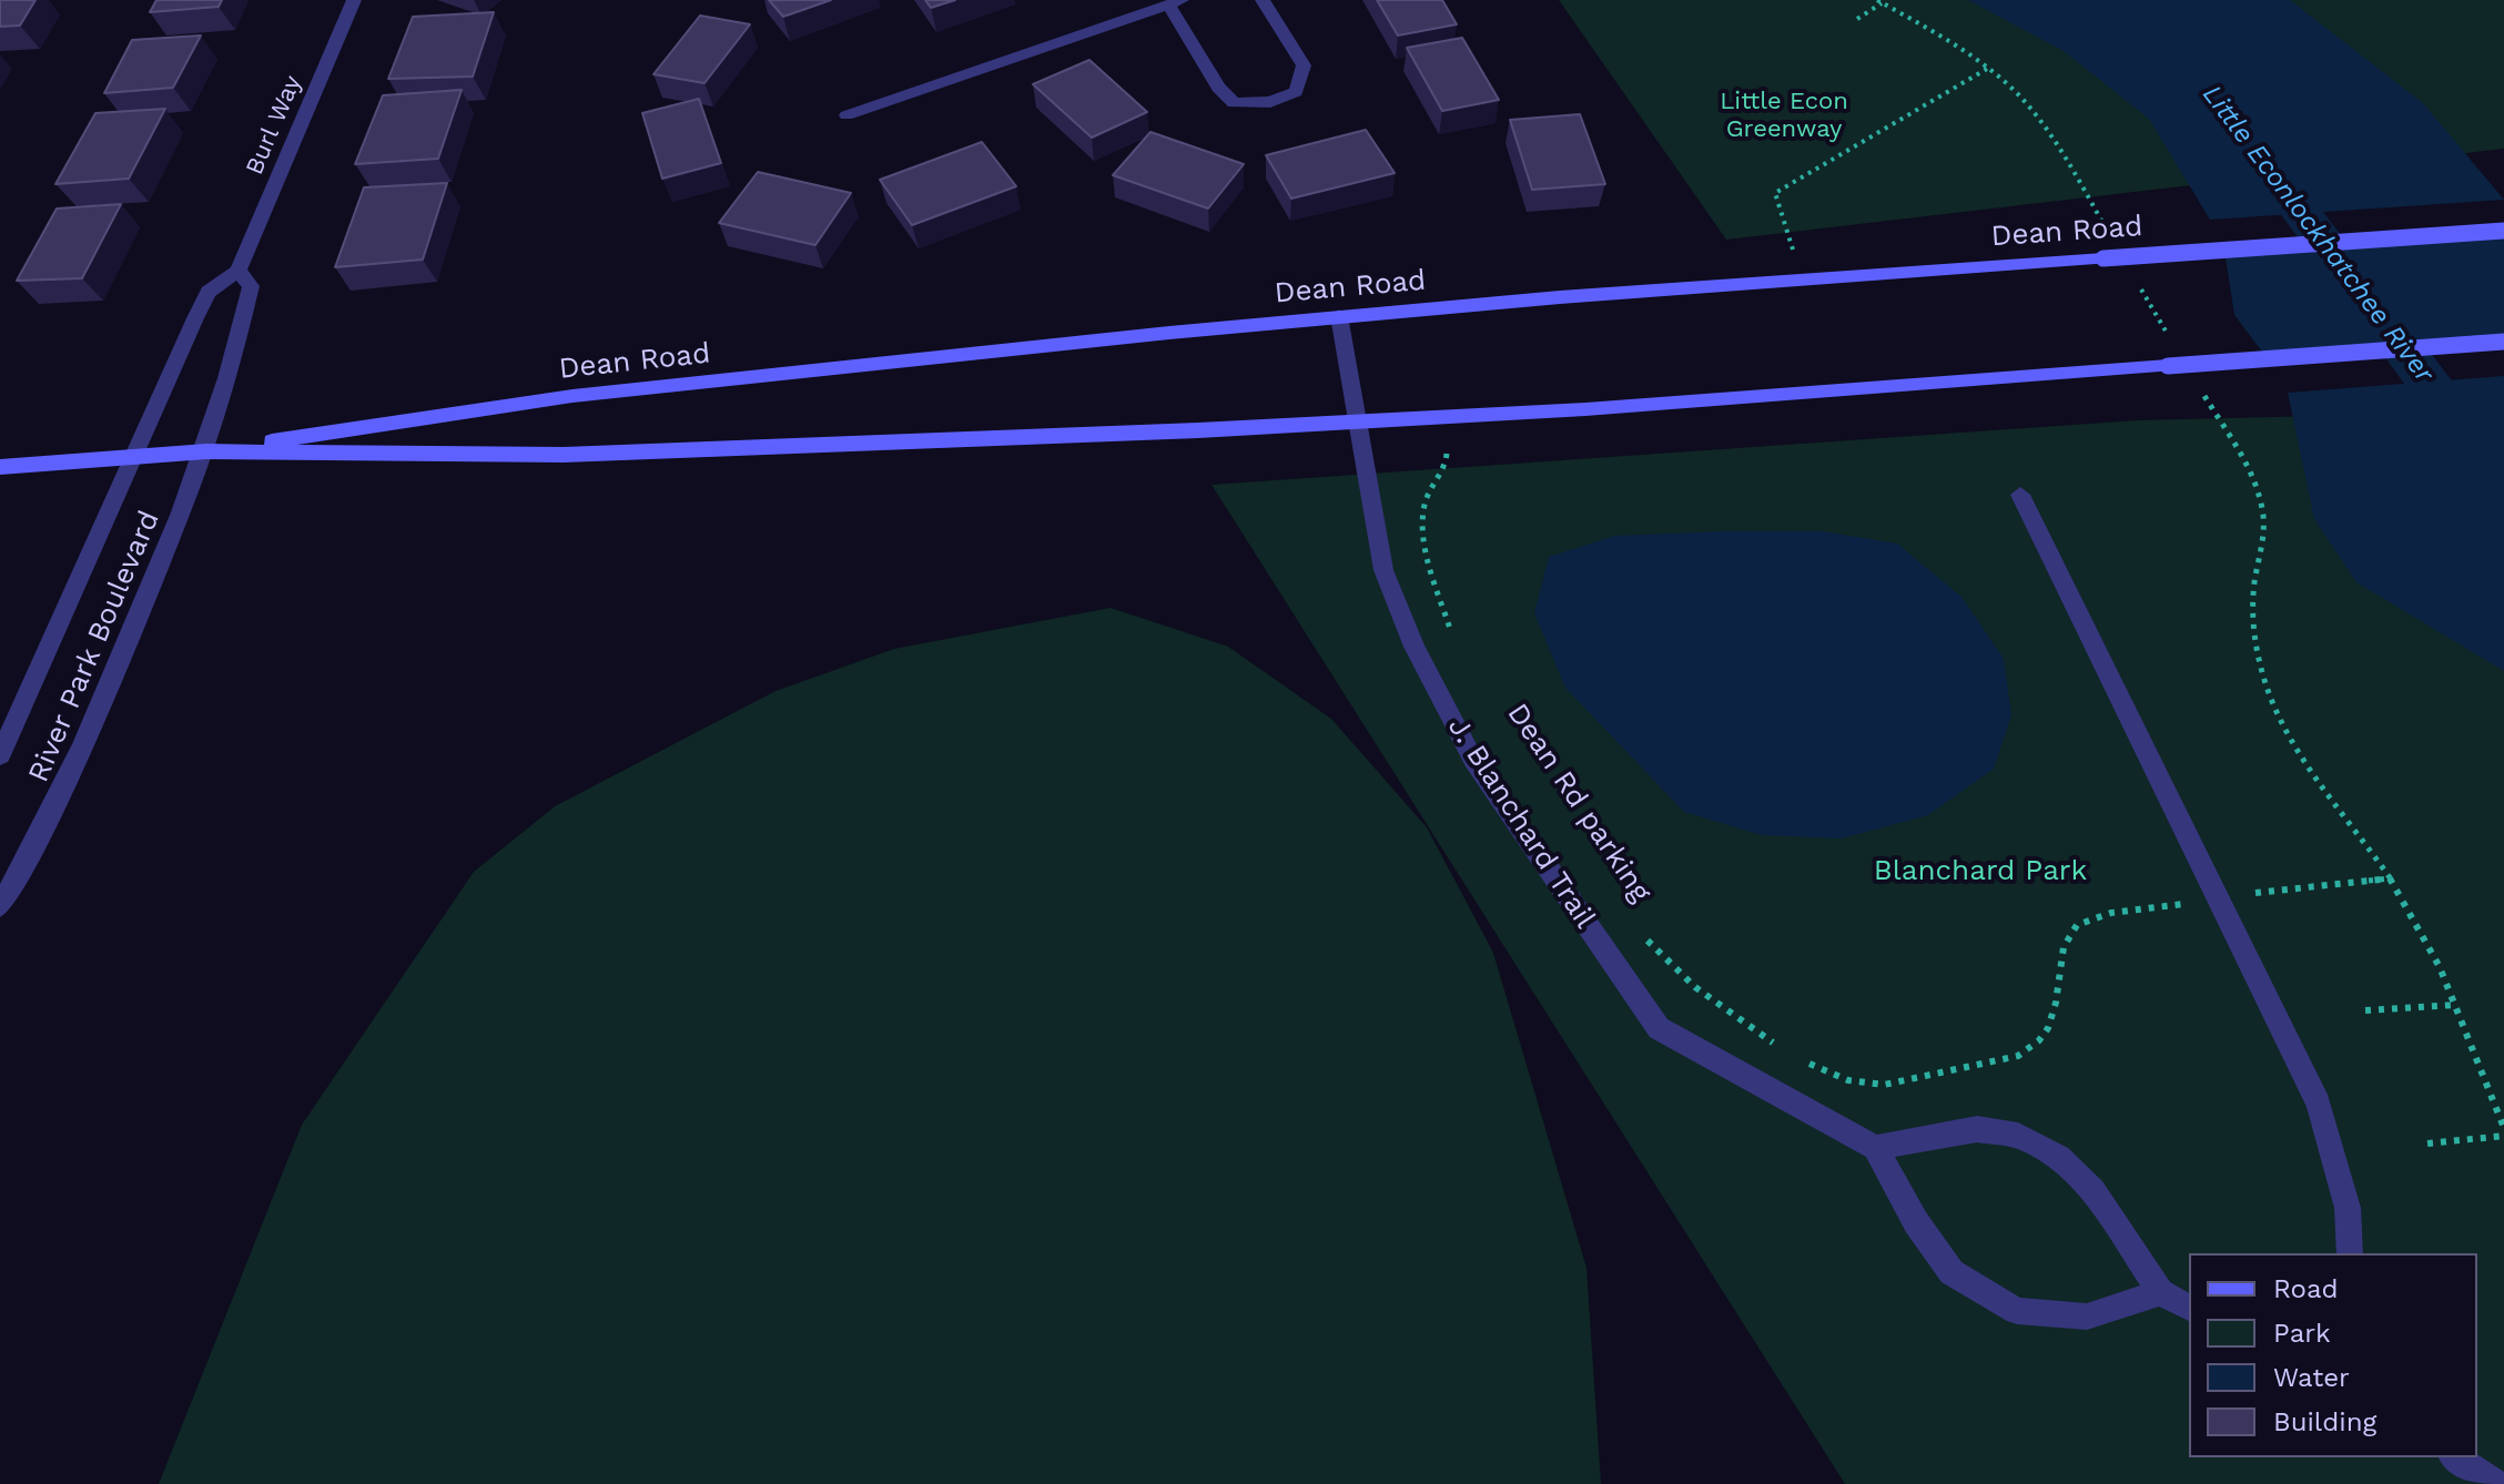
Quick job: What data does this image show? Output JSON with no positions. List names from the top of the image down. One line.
{"streets":{"main road":["Dean Road"],"street":["Burl Way","River Park Boulevard","J. Blanchard Trail"],"path":["Dean Rd parking"]},"crossings":[["Burl Way","Dean Road"],["Burl Way","River Park Boulevard"],["Dean Road","River Park Boulevard"],["Dean Road","J. Blanchard Trail"]],"water":["Little Econlockhatchee River"],"parks":["Little Econ Greenway","Blanchard Park"],"legend":["Road","Park","Water","Building"]}
